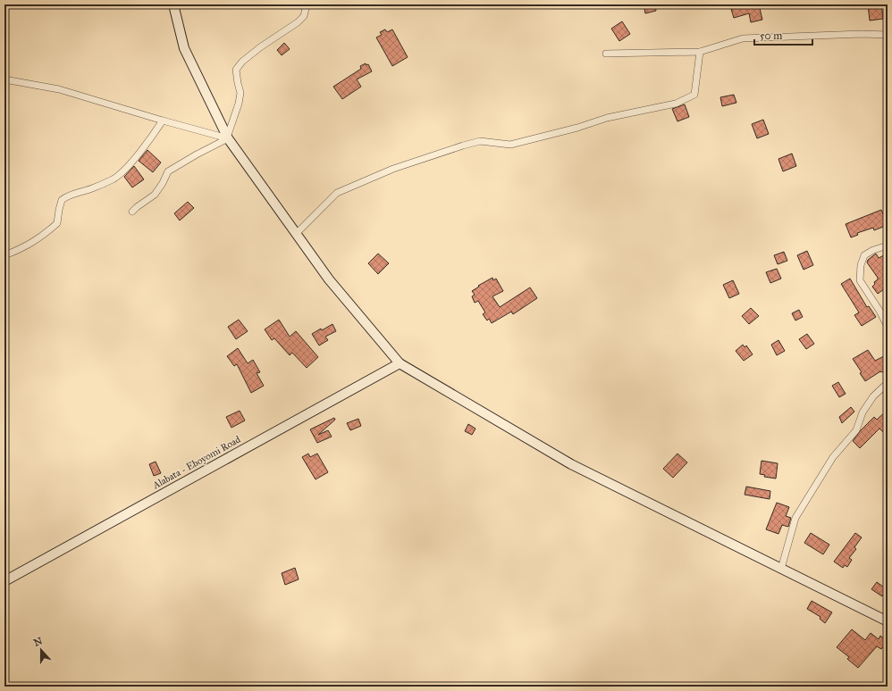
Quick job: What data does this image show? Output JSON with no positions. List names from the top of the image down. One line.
{"streets":{"main road":["Alabata - Eboyomi Road"]},"scale_bar":"50 m","north":"top"}
